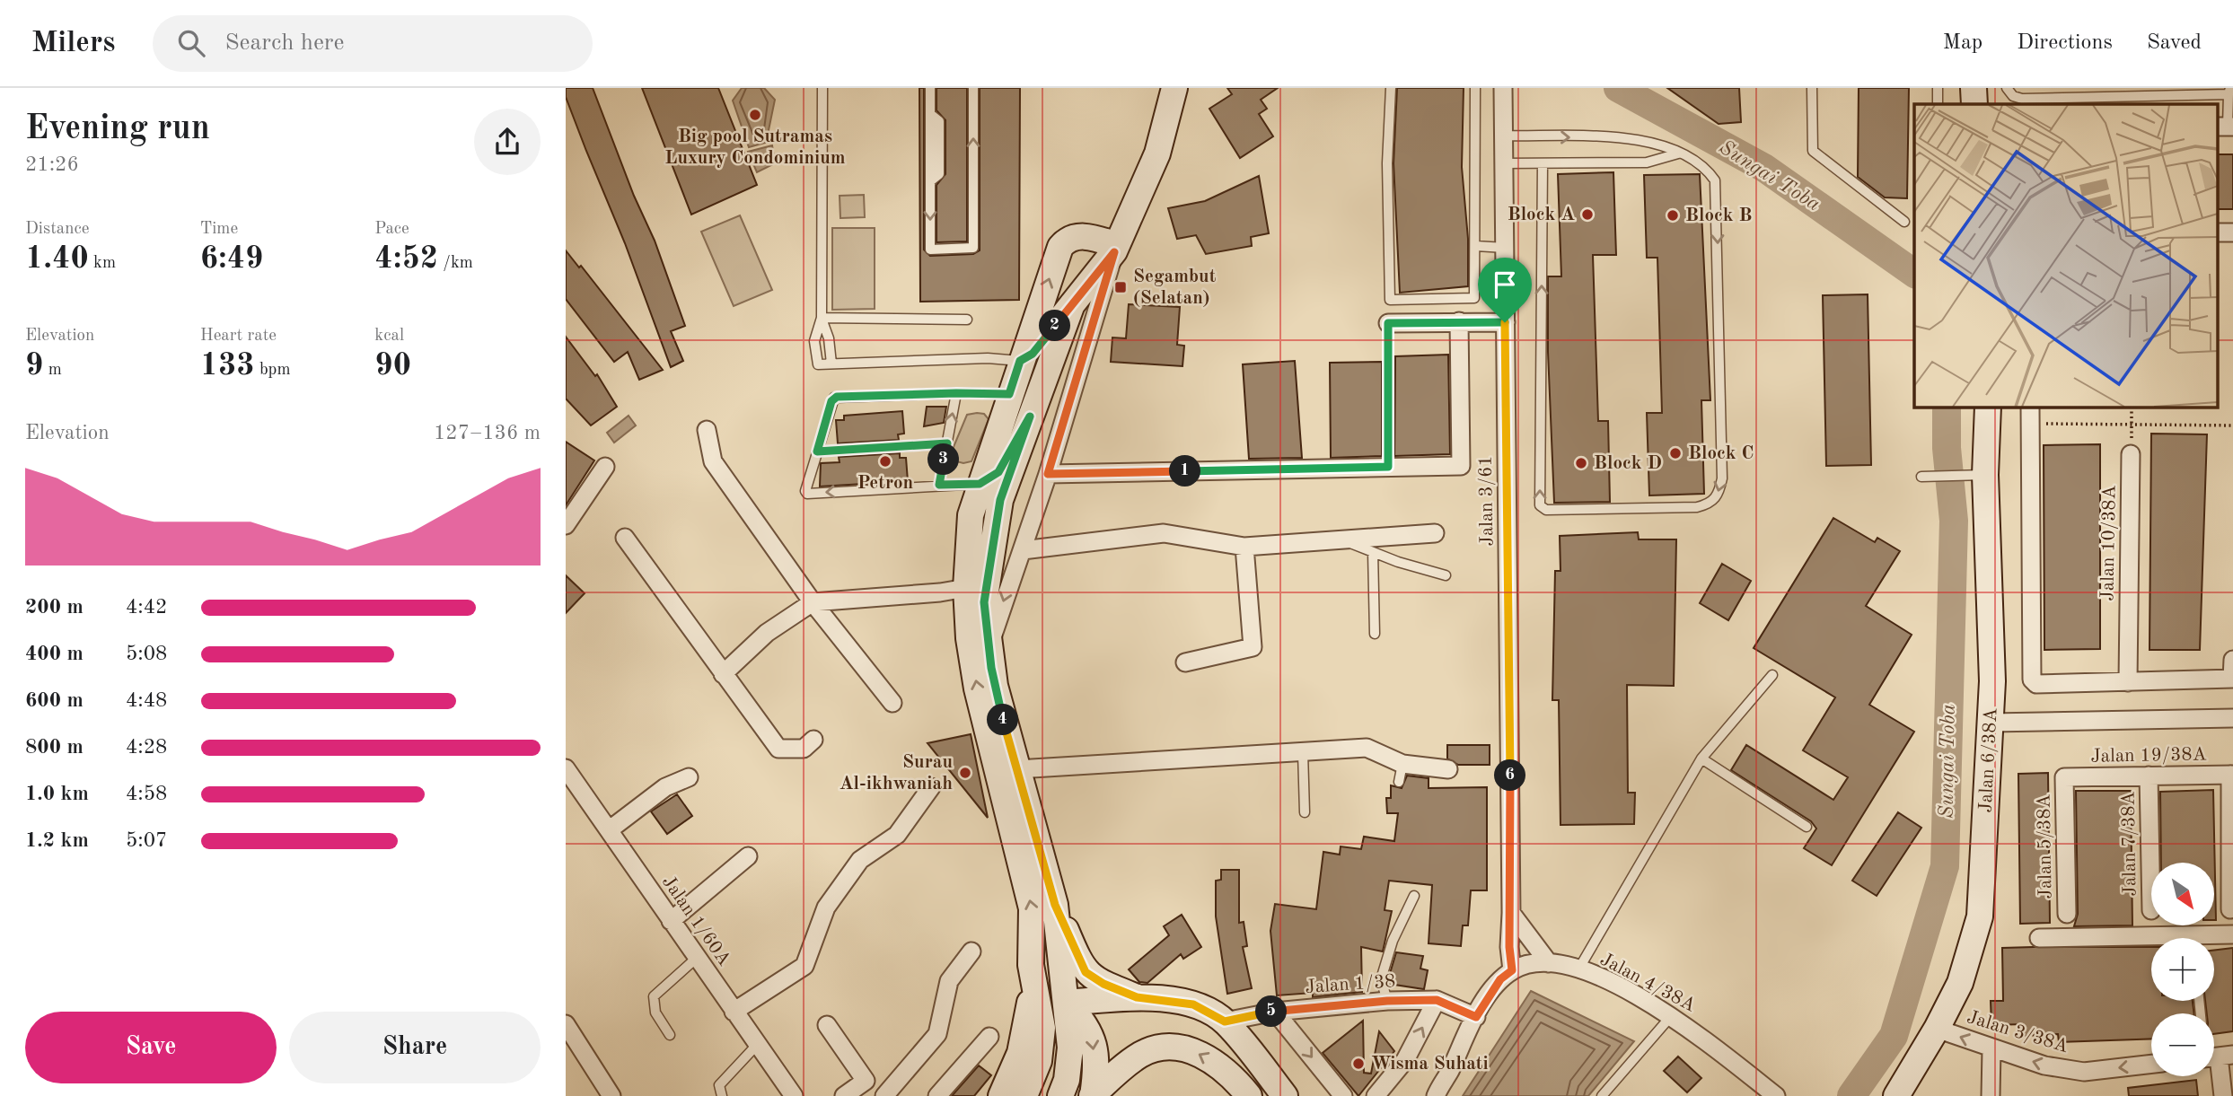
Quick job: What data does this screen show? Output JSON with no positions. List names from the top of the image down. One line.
{"streets":{"street":["Jalan 3/61","Jalan 10/38A","Jalan 19/38A","Jalan 6/38A","Jalan 7/38A","Jalan 5/38A","Jalan 1/60A","Jalan 4/38A","Jalan 1/38","Jalan 3/38A"]},"crossings":[["Jalan 3/61","Jalan 4/38A"],["Jalan 19/38A","Jalan 7/38A"],["Jalan 19/38A","Jalan 5/38A"],["Jalan 6/38A","Jalan 3/38A"]],"water":["Sungai Toba"],"places":{"other":["Big pool Sutramas Luxury Condominium","Block A","Block B","Block C","Petron","Block D","Surau Al-ikhwaniah","Wisma Suhati"],"transit":["Segambut (Selatan)"]},"north":"bottom right","page":{"header":"Milers","search":"Search here","nav":["Map","Directions","Saved"],"heading":["Evening run","21:26"],"stats":[["Distance","1.40 km"],["Time","6:49"],["Pace","4:52 /km"],["Elevation","9 m"],["Heart rate","133 bpm"],["kcal","90"]],"pins":["2","3","1","4","6","5"],"chart":["Elevation","127–136 m"],"list":[{"name":"200 m","note":"4:42"},{"name":"400 m","note":"5:08"},{"name":"600 m","note":"4:48"},{"name":"800 m","note":"4:28"},{"name":"1.0 km","note":"4:58"},{"name":"1.2 km","note":"5:07"}],"map_buttons":["+","−"],"buttons":["Save","Share"]}}
